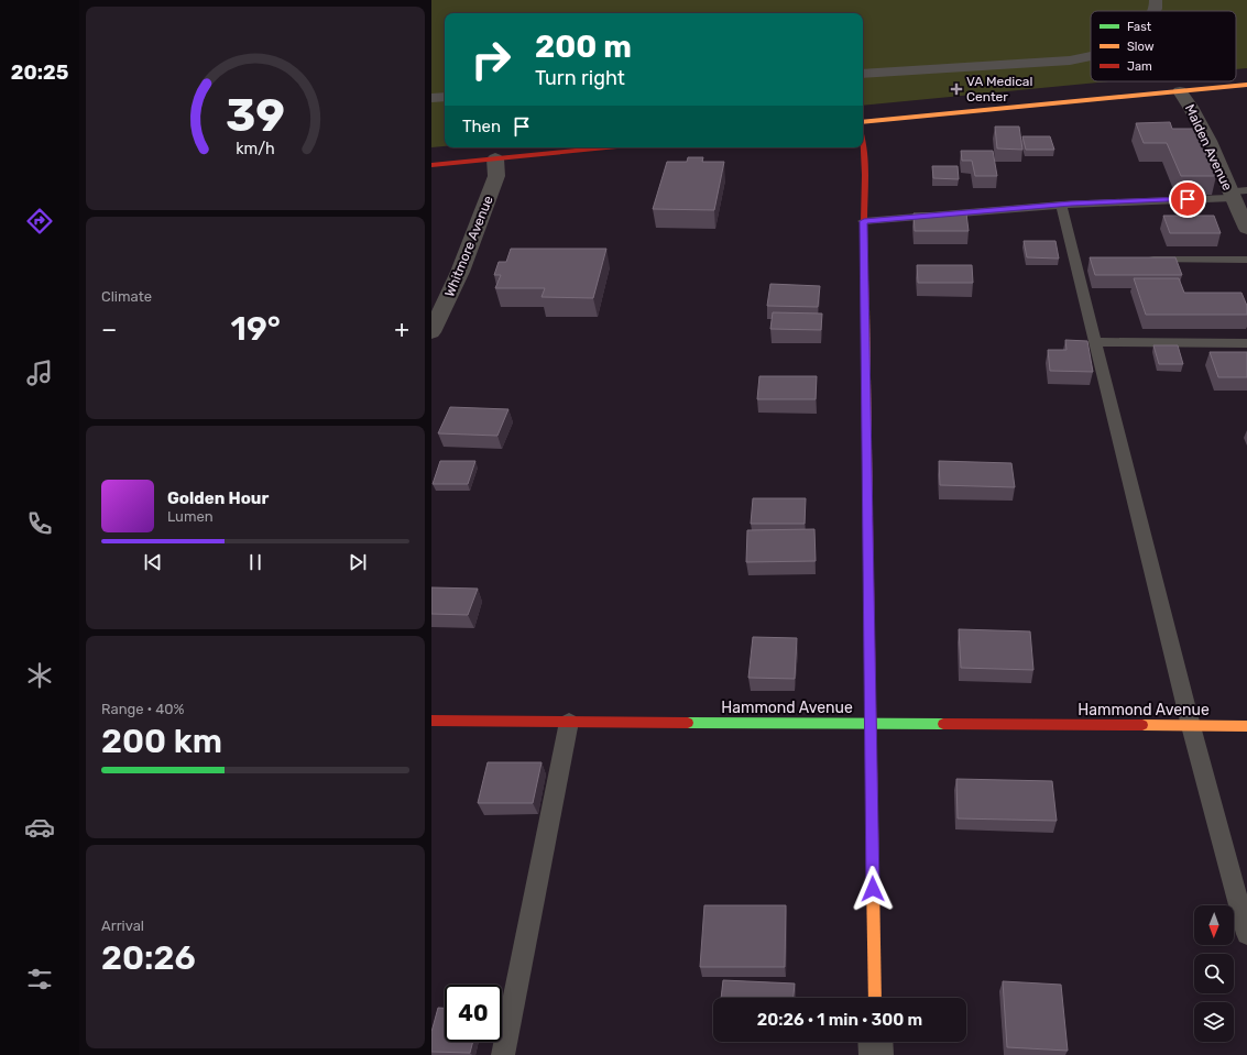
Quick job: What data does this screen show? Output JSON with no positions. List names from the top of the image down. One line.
{"streets":{"street":["Malden Avenue","Whitmore Avenue","Hammond Avenue"]},"places":{"health":["VA Medical Center"]},"legend":["Fast","Slow","Jam"],"north":"bottom","page":{"tabs":"20:25","turn":["200 m","Turn right"],"then":"Then","tile":["Climate",["Range · 40%","200 km"],["Arrival","20:26"]],"heat":["−","19°","+"],"song":["Golden Hour","Lumen"],"limit":"40","trip":"20:26 · 1 min · 300 m","gauge":["39","km/h"]}}
